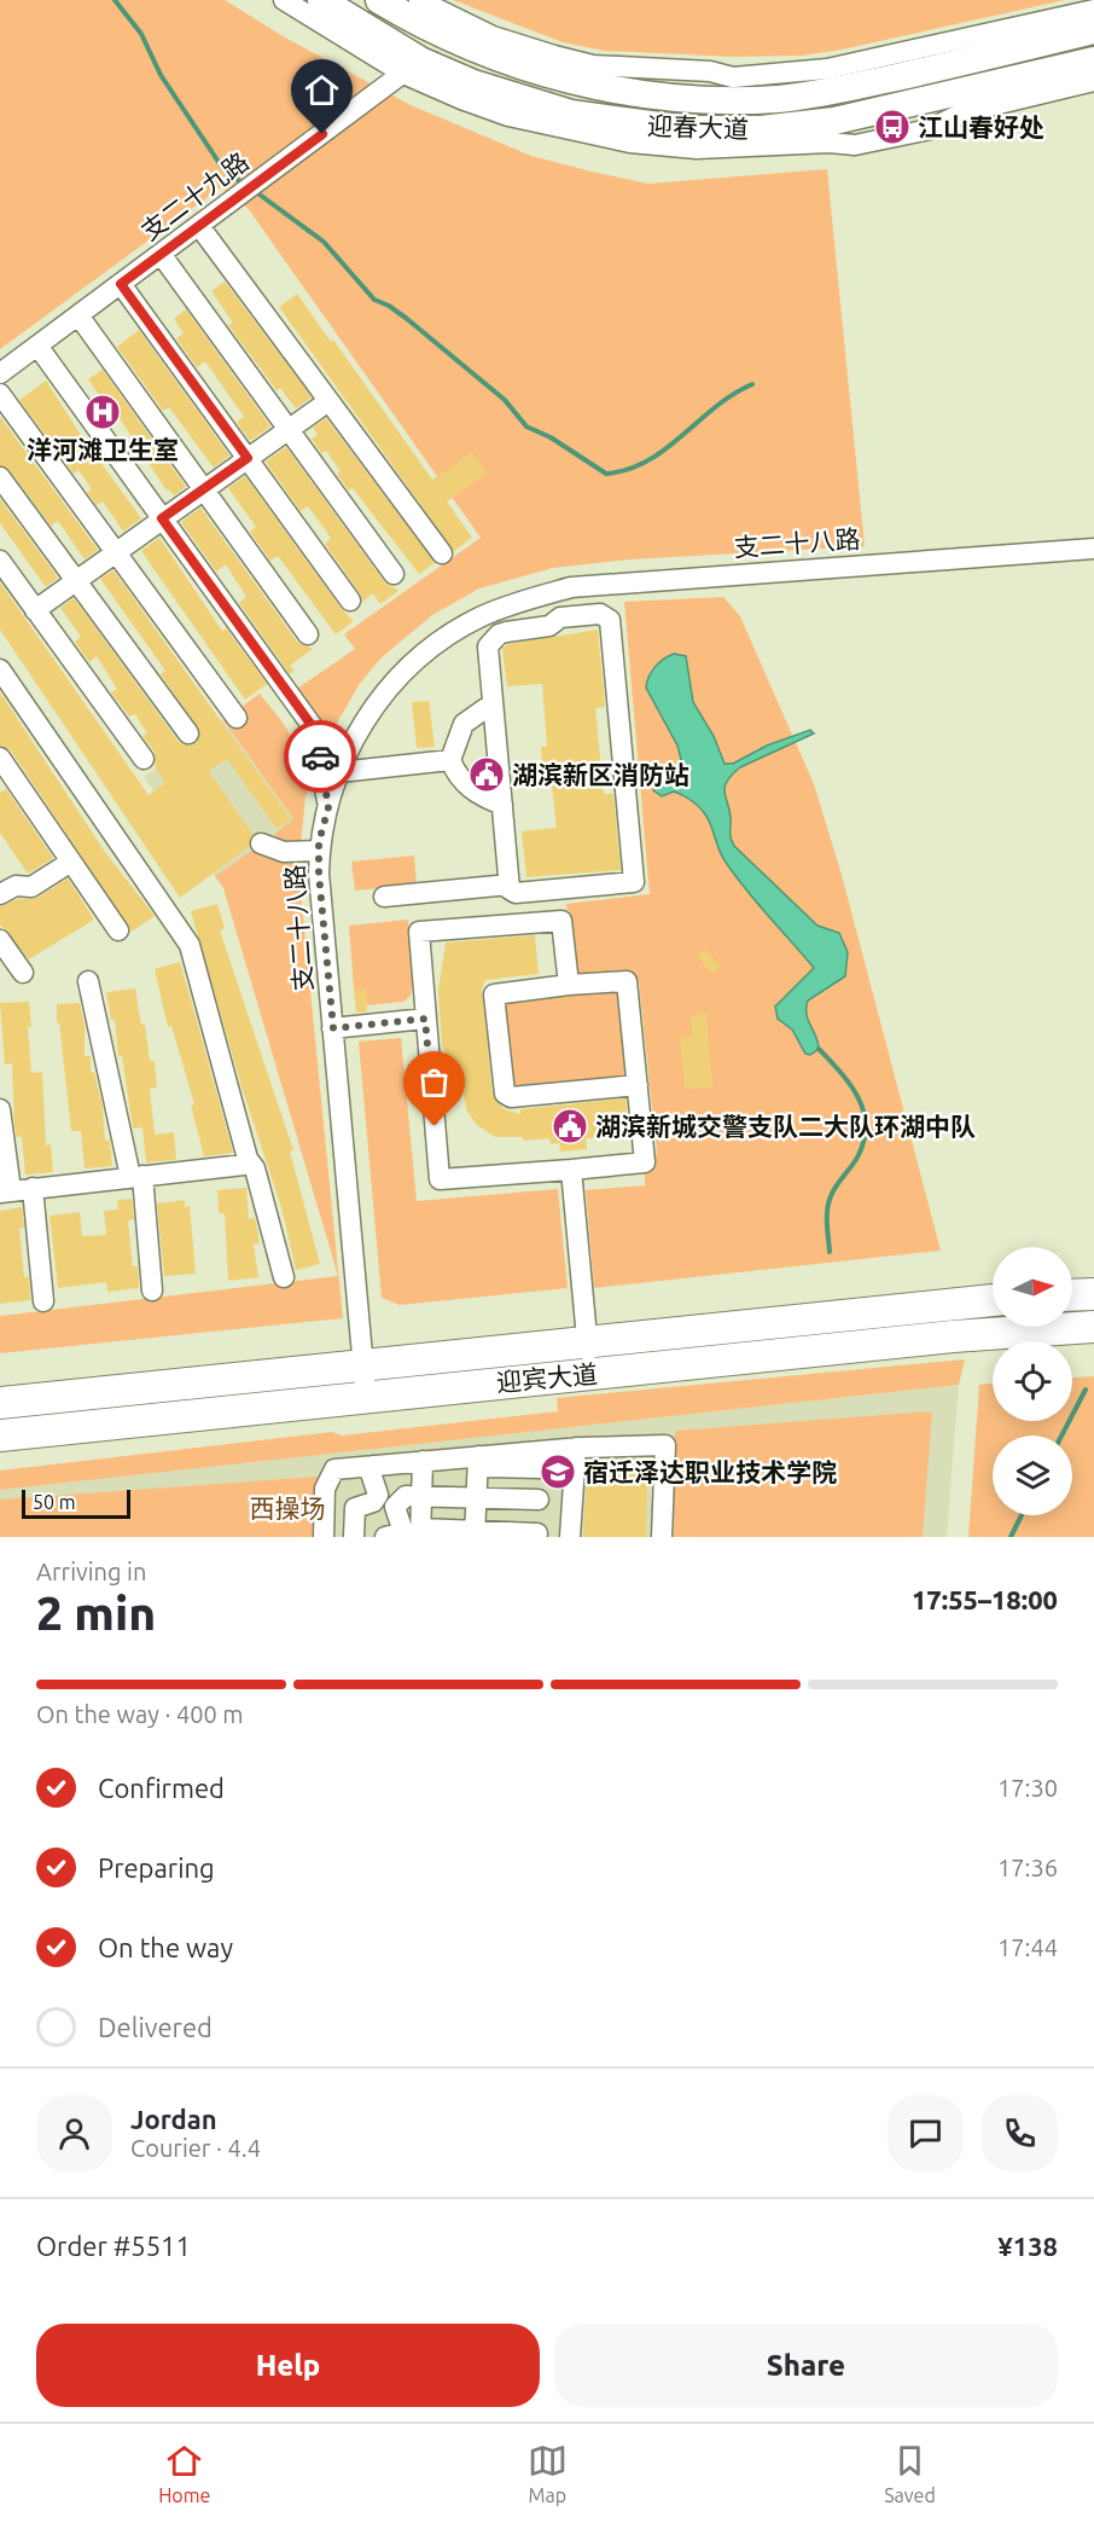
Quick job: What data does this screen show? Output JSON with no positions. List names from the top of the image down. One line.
{"streets":{"highway":["迎宾大道"],"main road":["迎春大道"],"street":["支二十九路","支二十八路"]},"crossings":[["迎春大道","支二十九路"],["支二十八路","迎宾大道"]],"parks":["西操场"],"places":{"bus stop":["江山春好处"],"hospital":["洋河滩卫生室"],"public building":["湖滨新区消防站","湖滨新城交警支队二大队环湖中队"],"school or university":["宿迁泽达职业技术学院"]},"scale_bar":"50 m","north":"right","page":{"scale":"50 m","heading":["2 min","Arriving in","17:55–18:00"],"panel":["Jordan","Courier · 4.4","Order #5511","¥138"],"bar":"On the way · 400 m","list":[["Confirmed","17:30"],["Preparing","17:36"],["On the way","17:44"],"Delivered"],"buttons":["Help","Share"],"tabs":["Home","Map","Saved"]}}
